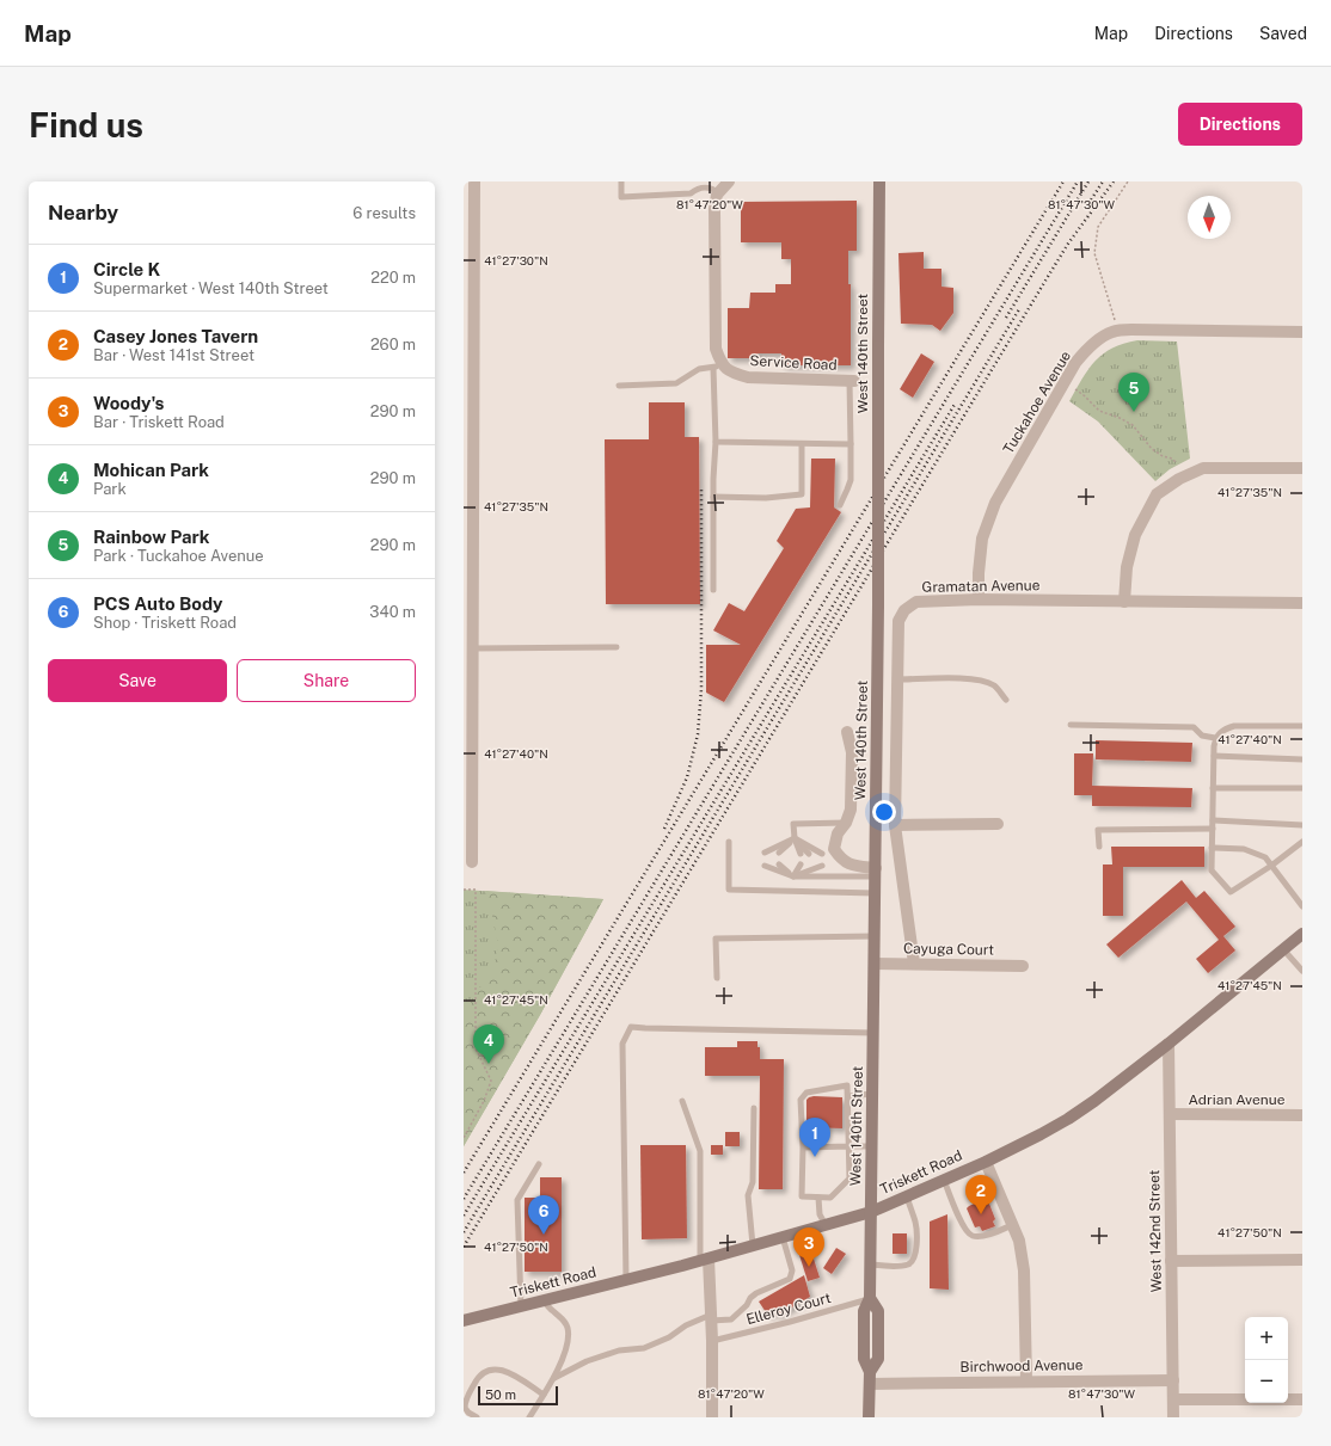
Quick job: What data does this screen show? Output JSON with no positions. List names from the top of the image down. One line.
{"streets":{"main road":["West 140th Street","Triskett Road"],"street":["Service Road","Tuckahoe Avenue","Gramatan Avenue","Cayuga Court","Adrian Avenue","West 142nd Street","Birchwood Avenue"],"lane":["Elleroy Court"]},"crossings":[["West 140th Street","Cayuga Court"],["West 140th Street","Triskett Road"],["West 140th Street","Elleroy Court"],["West 140th Street","Birchwood Avenue"],["Tuckahoe Avenue","Gramatan Avenue"],["Gramatan Avenue","Cayuga Court"],["Adrian Avenue","West 142nd Street"],["Triskett Road","West 142nd Street"],["West 142nd Street","Birchwood Avenue"]],"scale_bar":"50 m","north":"bottom","page":{"header":"Map","nav":["Map","Directions","Saved"],"buttons":["Directions",["Save","Share"]],"title":"Find us","heading":["Nearby","6 results"],"list":[{"mark":"1","name":"Circle K","note":"Supermarket · West 140th Street","value":"220 m"},{"mark":"2","name":"Casey Jones Tavern","note":"Bar · West 141st Street","value":"260 m"},{"mark":"3","name":"Woody's","note":"Bar · Triskett Road","value":"290 m"},{"mark":"4","name":"Mohican Park","note":"Park","value":"290 m"},{"mark":"5","name":"Rainbow Park","note":"Park · Tuckahoe Avenue","value":"290 m"},{"mark":"6","name":"PCS Auto Body","note":"Shop · Triskett Road","value":"340 m"}],"pins":["5","4","1","2","6","3"],"map_buttons":["+","−"],"scale":"50 m"},"coordinates":["81°47'20\"W","81°47'30\"W","41°27'30\"N","41°27'35\"N","41°27'40\"N","41°27'45\"N","41°27'50\"N"]}
